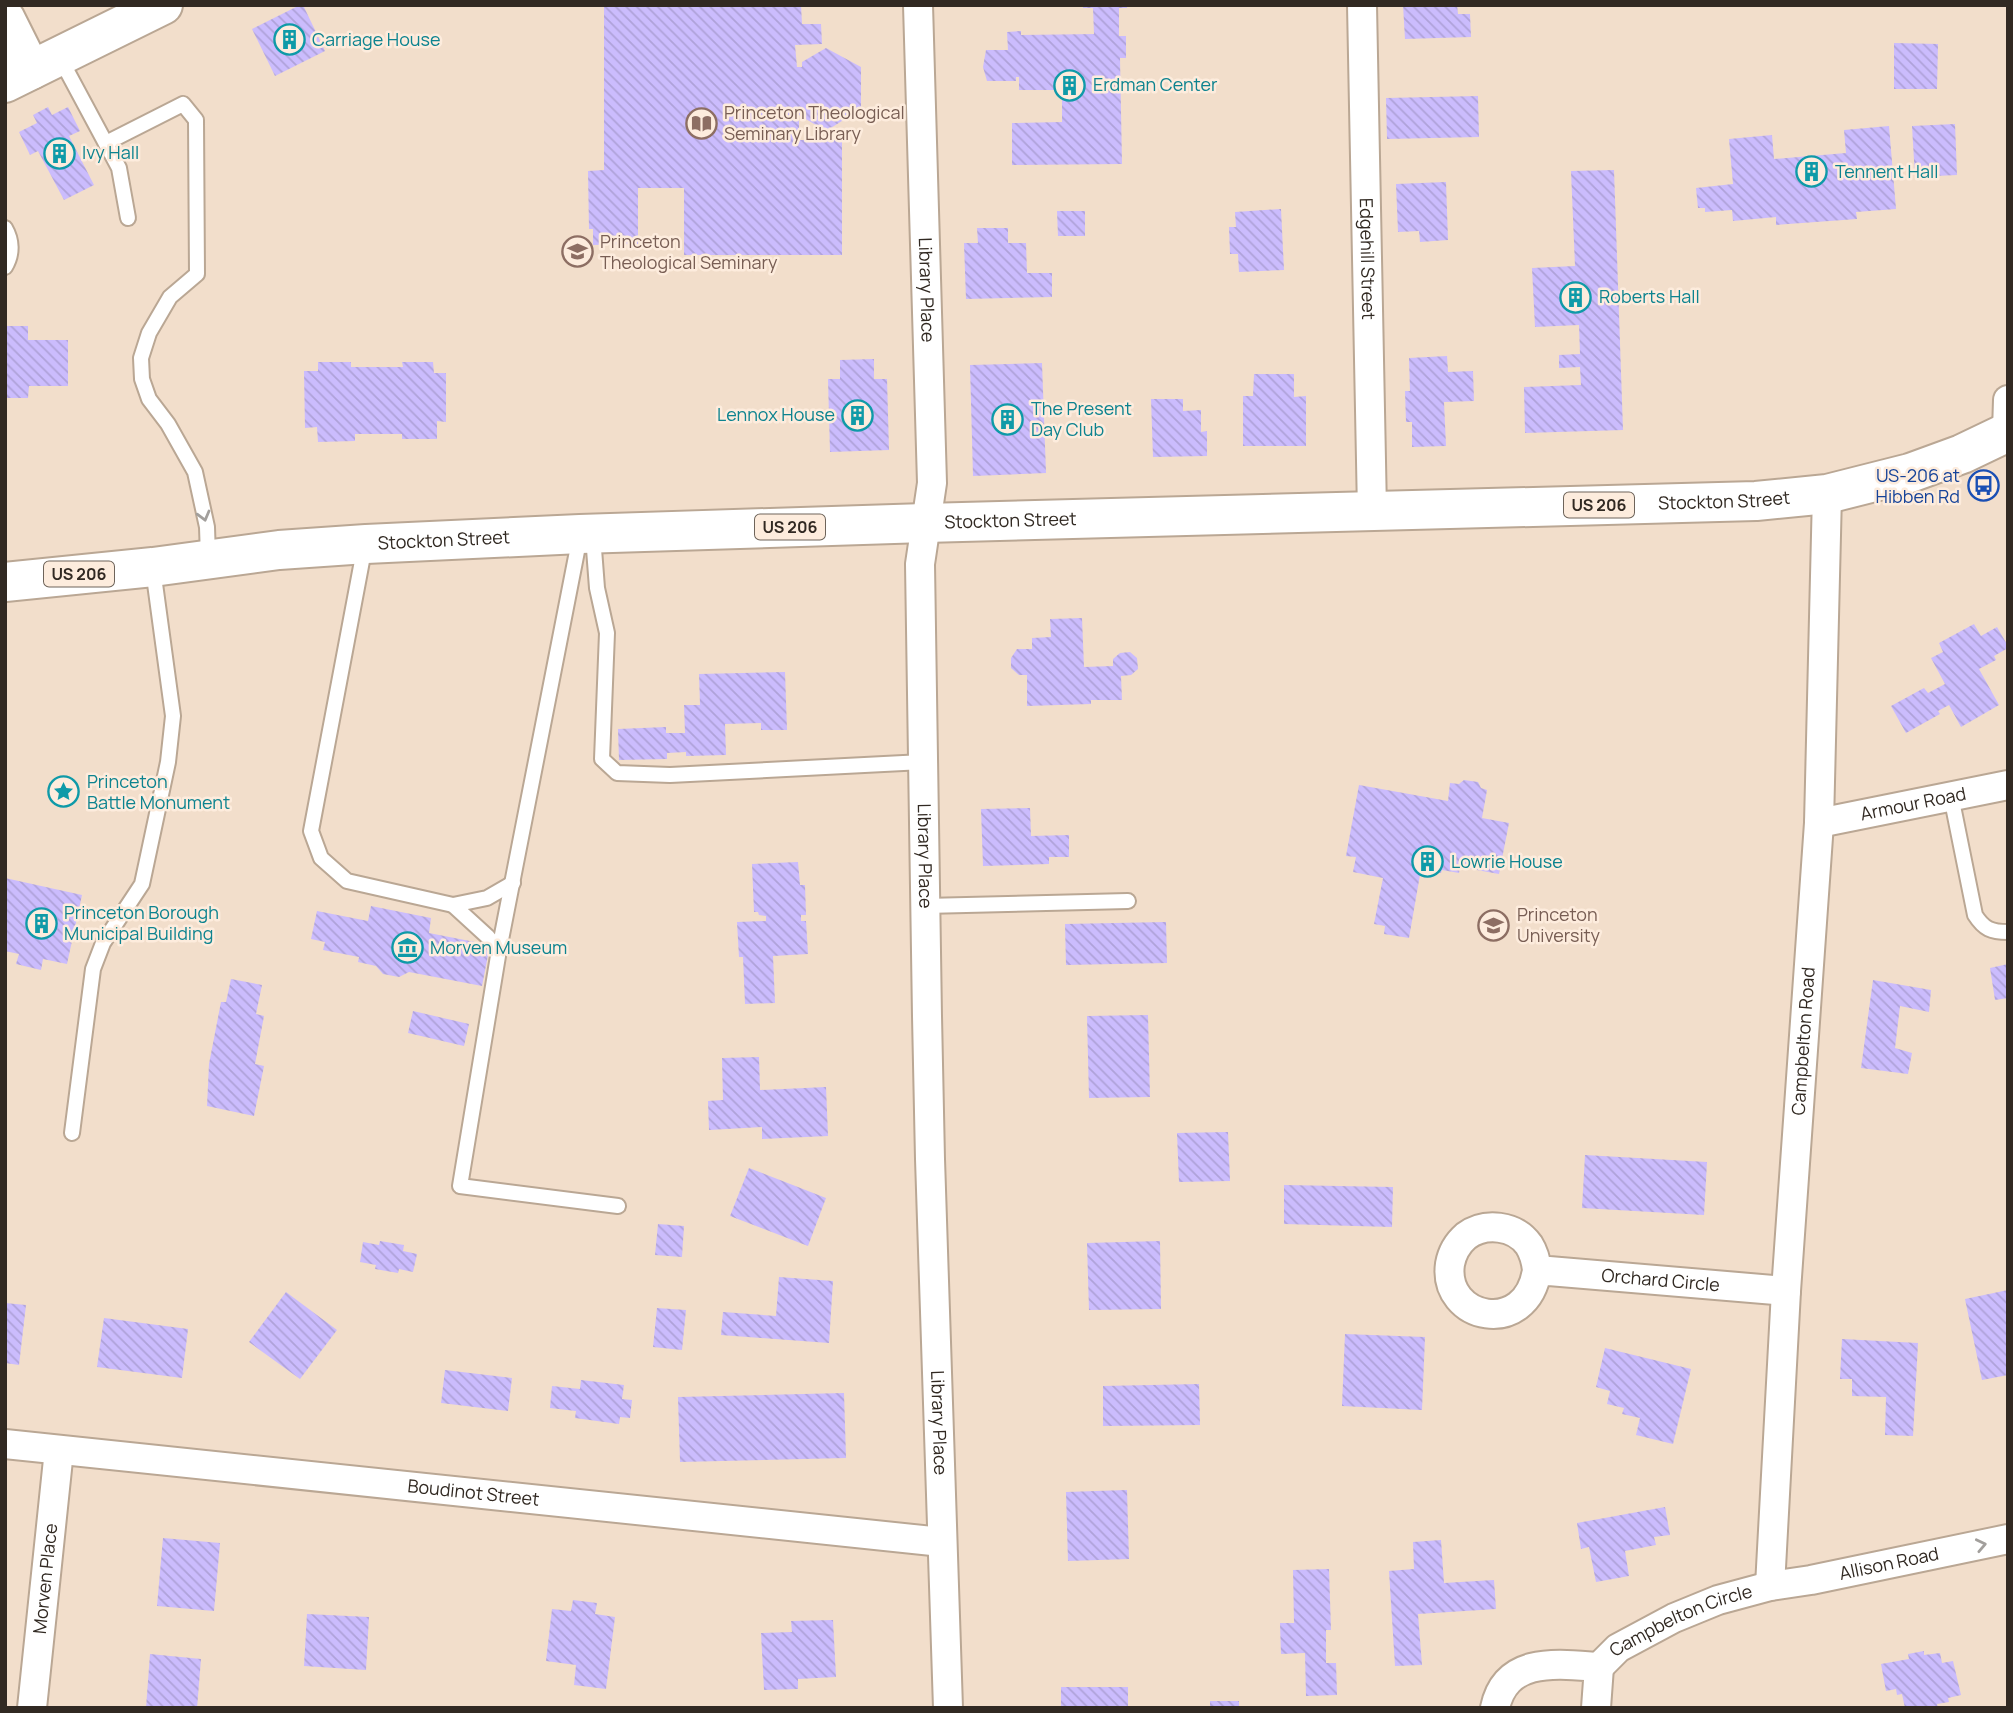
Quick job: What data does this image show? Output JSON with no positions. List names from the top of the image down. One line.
{"streets":{"main road":["Stockton Street","US 206"],"street":["Edgehill Street","Library Place","Armour Road","Campbelton Road","Orchard Circle","Boudinot Street","Allison Road","Morven Place","Campbelton Circle"]},"crossings":[["Edgehill Street","Stockton Street"],["Library Place","Stockton Street"],["Library Place","Boudinot Street"],["Stockton Street","Campbelton Road"],["Armour Road","Campbelton Road"],["Campbelton Road","Orchard Circle"],["Campbelton Road","Allison Road"],["Campbelton Road","Campbelton Circle"],["Boudinot Street","Morven Place"],["Allison Road","Campbelton Circle"]],"one_way":["Allison Road"],"places":{"building":["Carriage House","Erdman Center","Ivy Hall","Tennent Hall","Roberts Hall","Lennox House","The Present Day Club","Lowrie House","Princeton Borough Municipal Building"],"library":["Princeton Theological Seminary Library"],"school or university":["Princeton Theological Seminary","Princeton University"],"bus stop":["US-206 at Hibben Rd"],"place":["Princeton Battle Monument"],"museum":["Morven Museum"]}}
